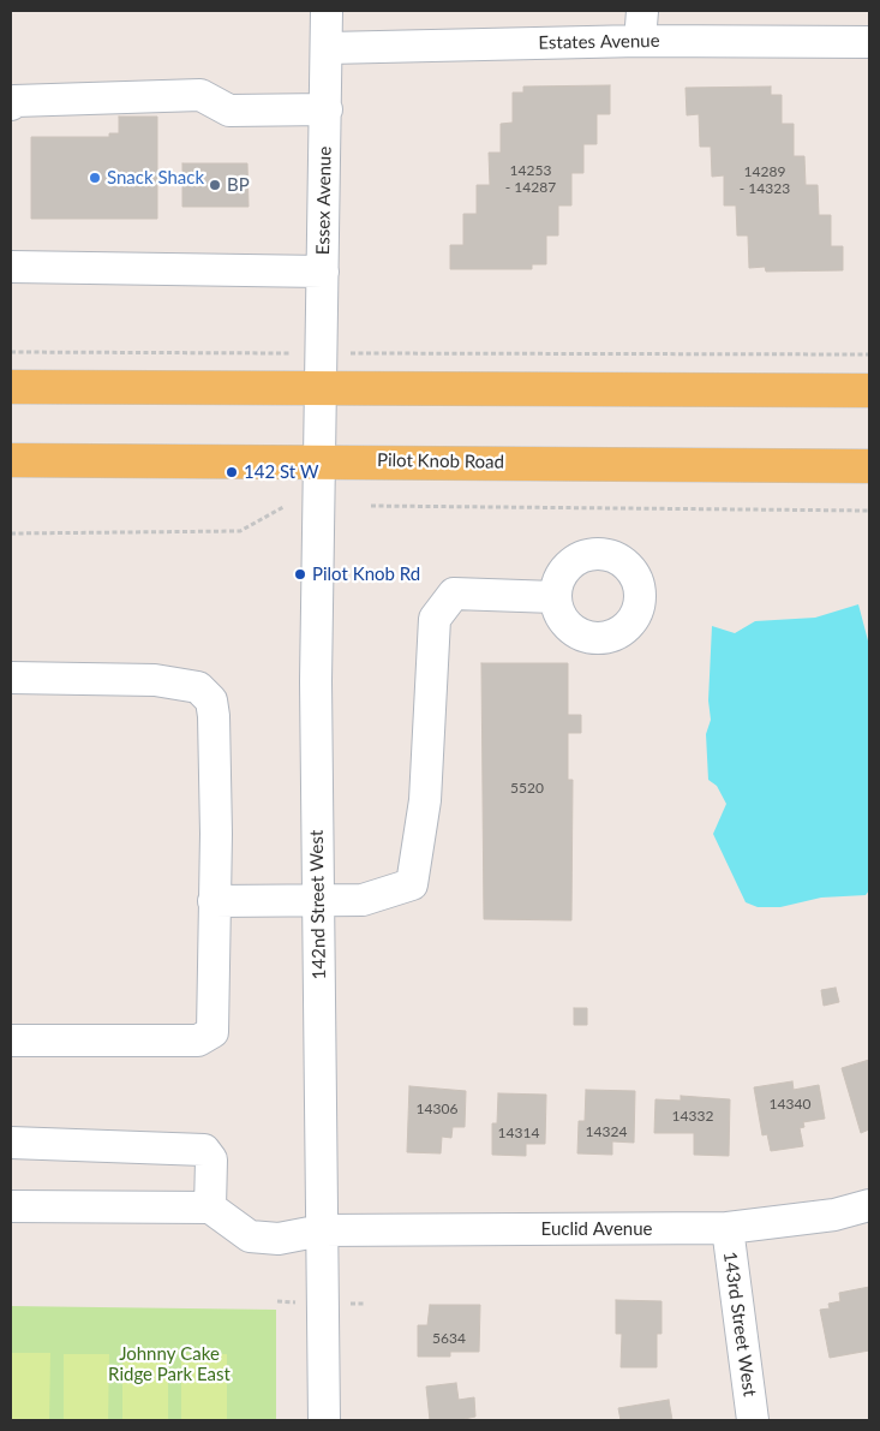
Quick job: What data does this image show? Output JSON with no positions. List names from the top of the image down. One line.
{"streets":{"main road":["Pilot Knob Road"],"street":["Estates Avenue","Essex Avenue","142nd Street West","Euclid Avenue","143rd Street West"]},"crossings":[["Estates Avenue","Essex Avenue"],["Essex Avenue","142nd Street West"],["Pilot Knob Road","142nd Street West"],["142nd Street West","Euclid Avenue"],["Euclid Avenue","143rd Street West"]],"parks":["Johnny Cake Ridge Park East"],"places":["Snack Shack","BP","142 St W","Pilot Knob Rd"],"house_numbers":["14253 - 14287","14289 - 14323","5520","14340","14306","14332","14324","14314","5634"]}
